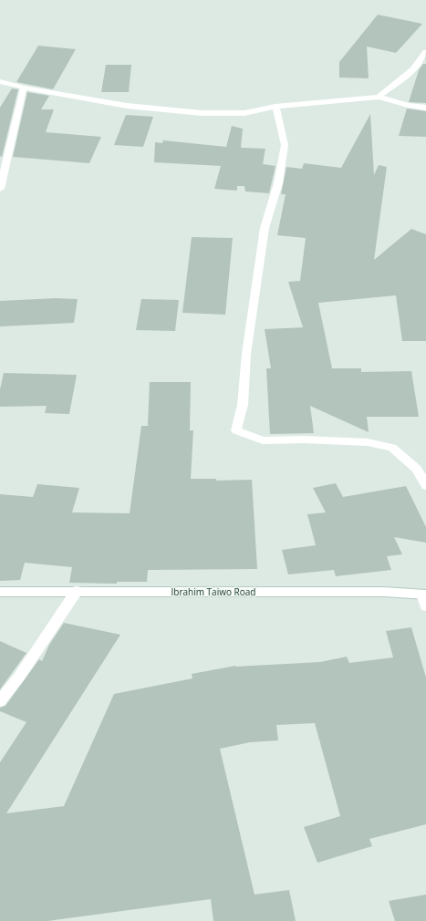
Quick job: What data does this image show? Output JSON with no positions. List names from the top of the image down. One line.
{"streets":{"street":["Ibrahim Taiwo Road"]}}
